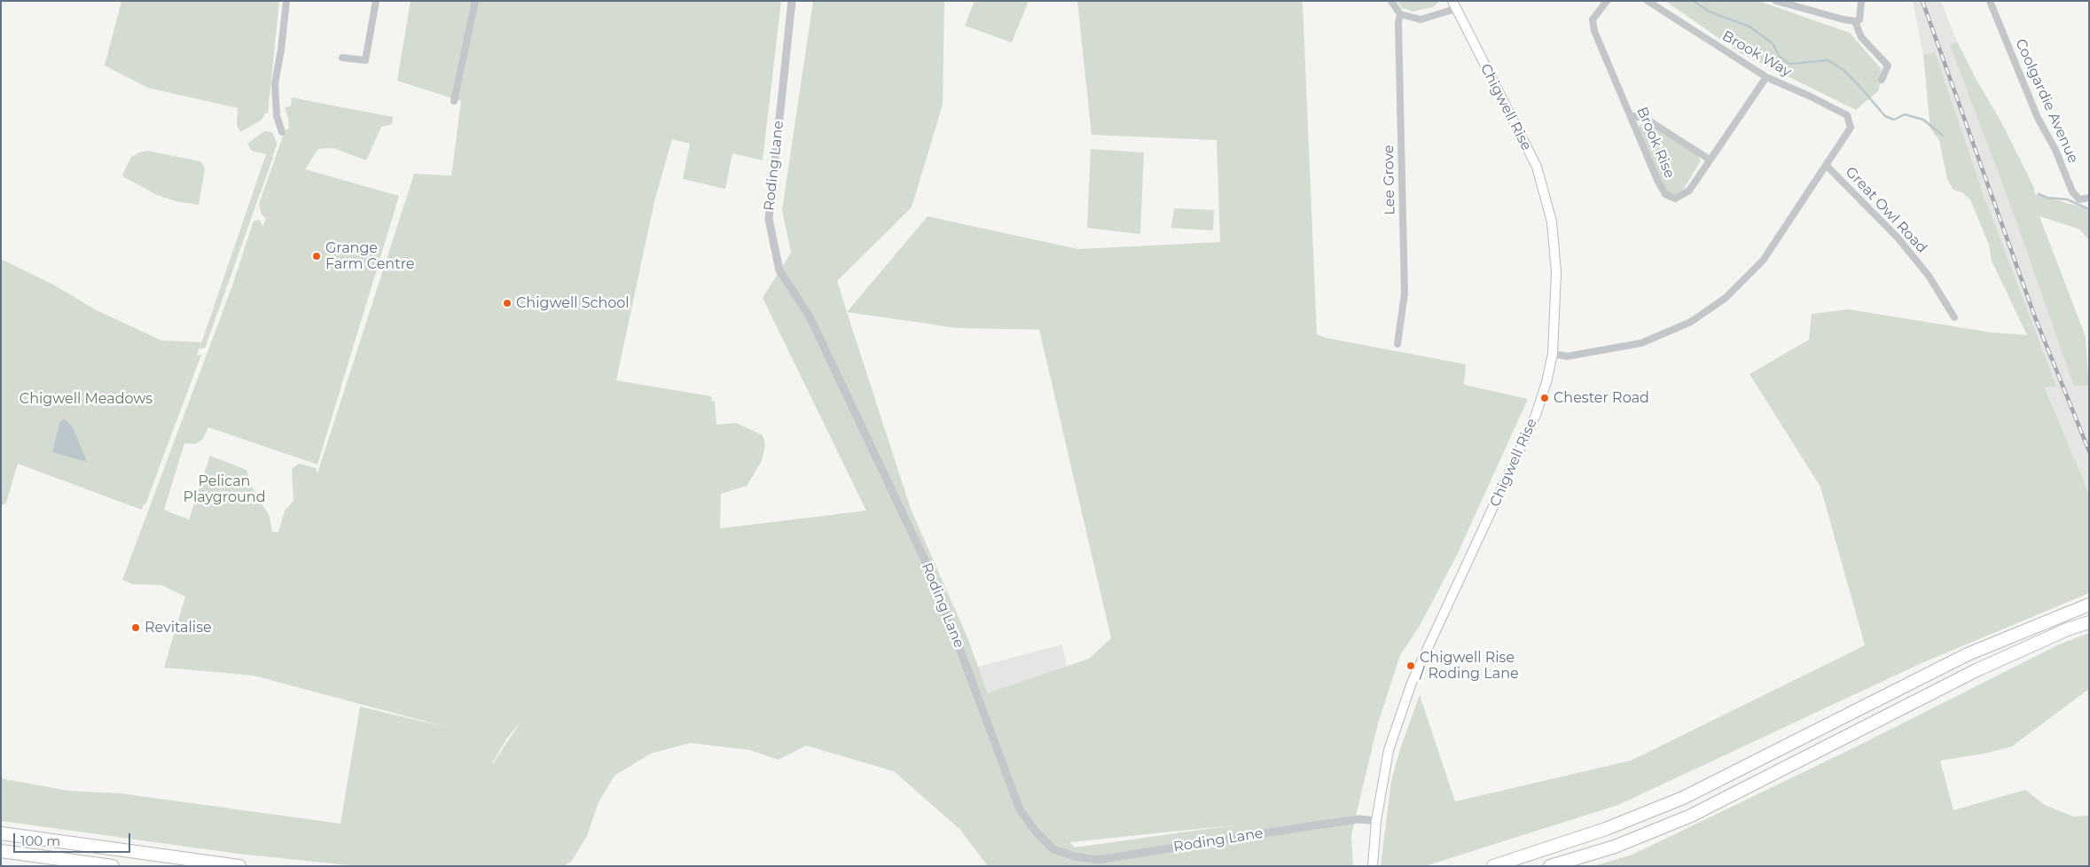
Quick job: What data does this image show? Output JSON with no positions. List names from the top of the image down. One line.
{"streets":{"main road":["Chigwell Rise"],"street":["Brook Way","Coolgardie Avenue","Brook Rise","Roding Lane","Lee Grove","Great Owl Road"]},"crossings":[["Brook Way","Brook Rise"],["Brook Way","Great Owl Road"],["Chigwell Rise","Roding Lane"]],"parks":["Chigwell Meadows","Pelican Playground"],"places":["Grange Farm Centre","Chigwell School","Chester Road","Revitalise","Chigwell Rise / Roding Lane"],"scale_bar":"100 m"}
